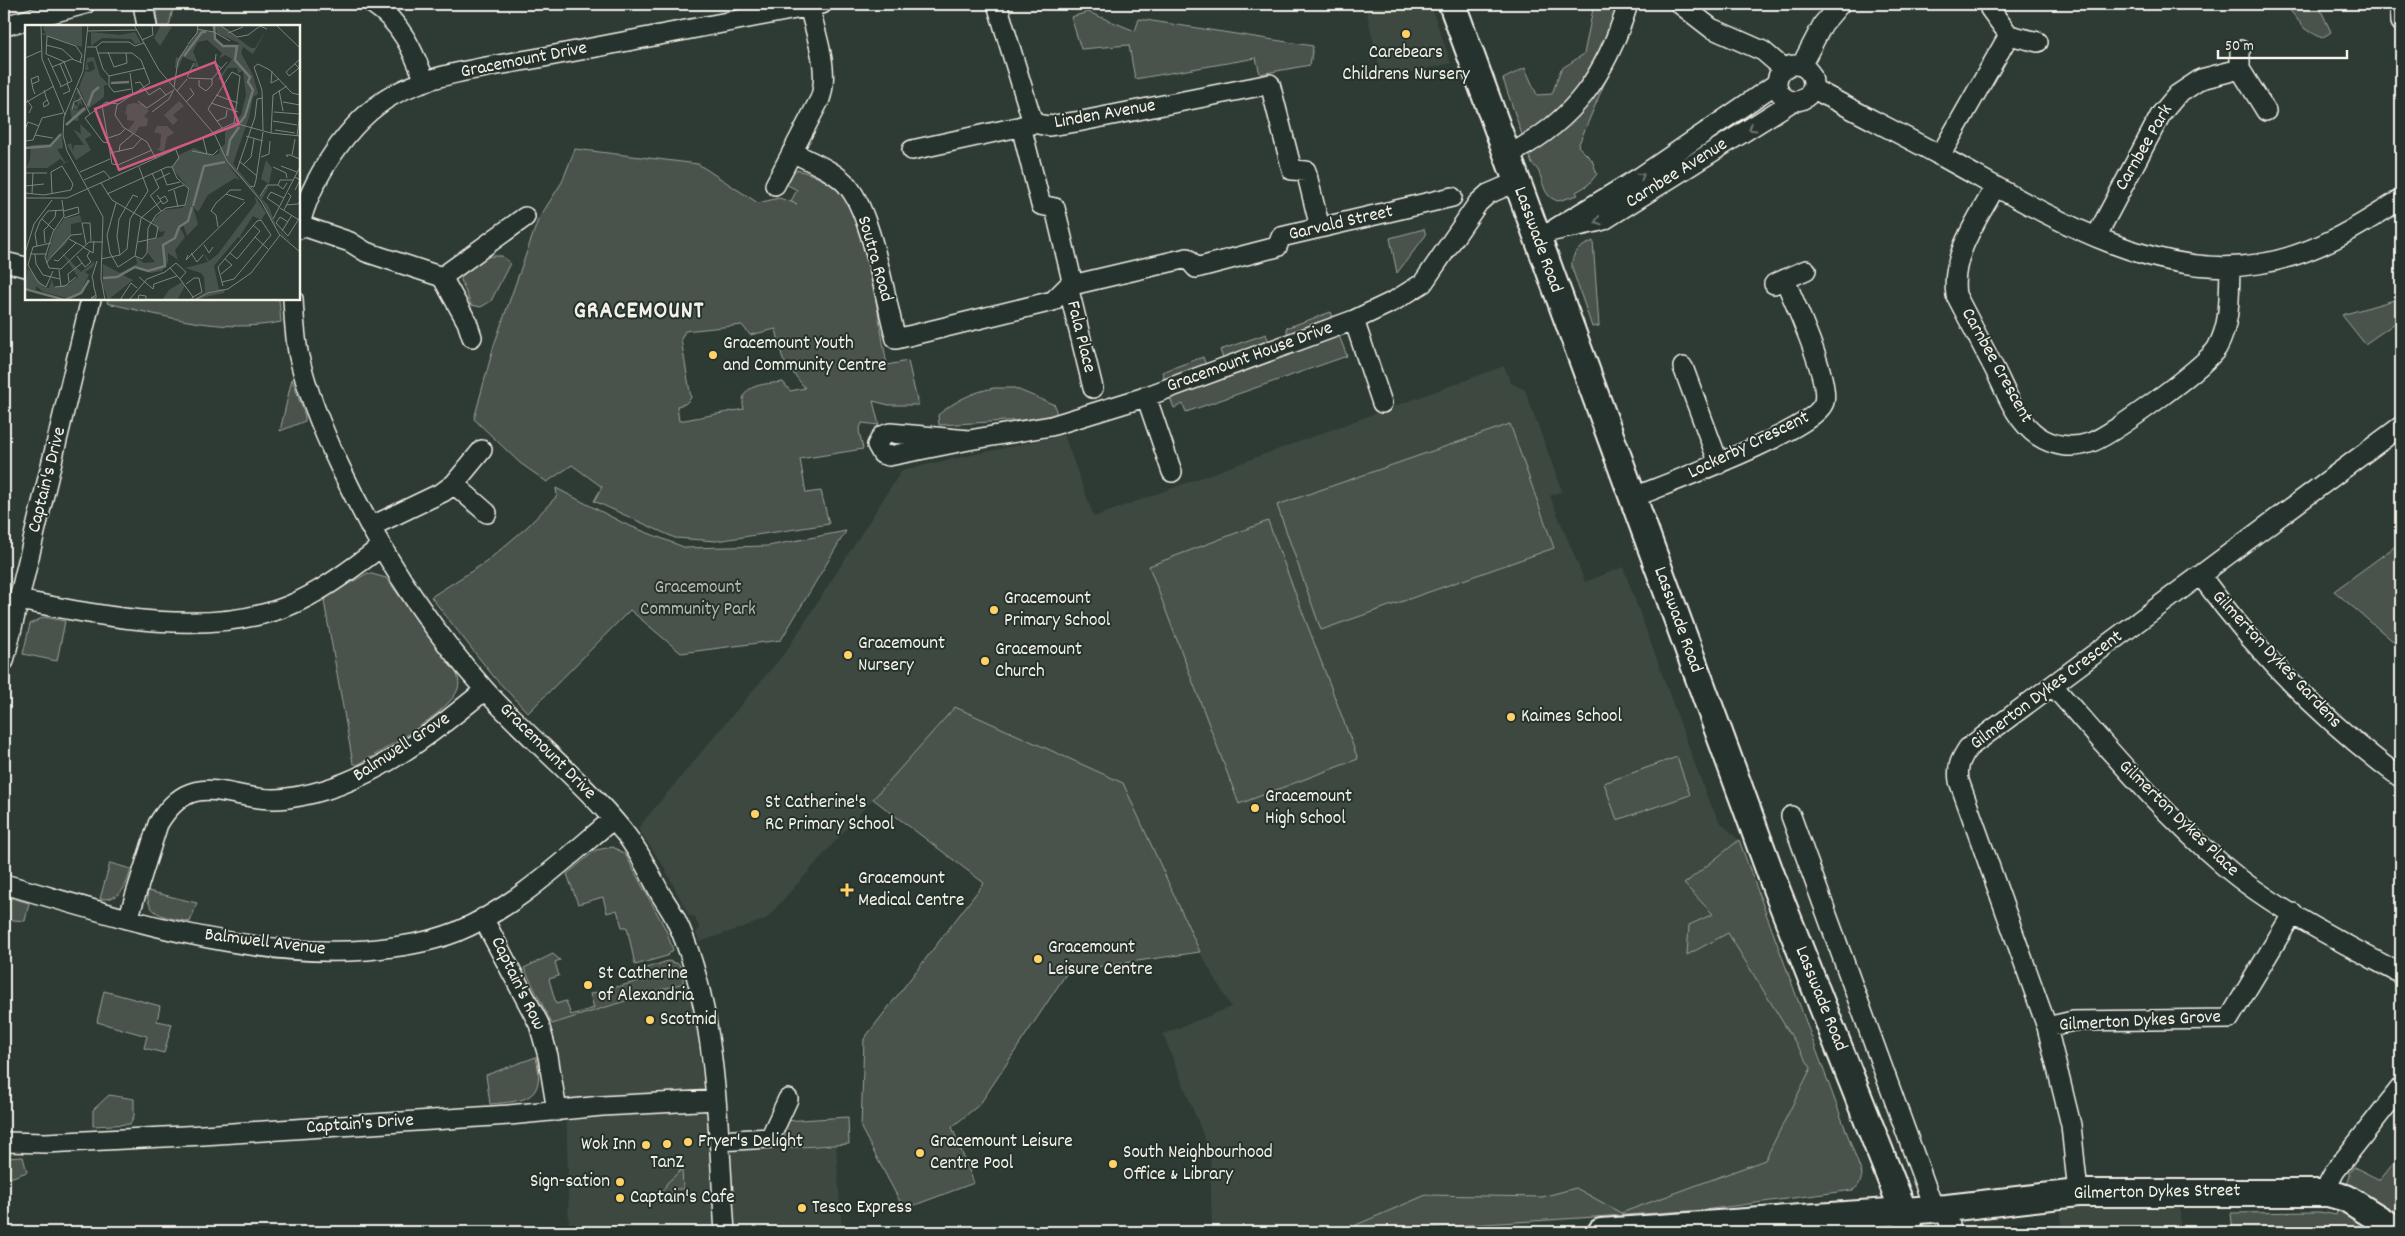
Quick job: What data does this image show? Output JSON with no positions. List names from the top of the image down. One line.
{"streets":{"street":["Gracemount Drive","Linden Avenue","Carnbee Park","Carnbee Avenue","Garvald Street","Lasswade Road","Soutra Road","Fala Place","Gracemount House Drive","Carnbee Crescent","Lockerby Crescent","Captain's Drive","Gilmerton Dykes Gardens","Gilmerton Dykes Crescent","Balmwell Grove","Gilmerton Dykes Place","Balmwell Avenue","Captain's Row","Gilmerton Dykes Grove","Gilmerton Dykes Street"]},"crossings":[["Gracemount Drive","Captain's Drive"],["Gracemount Drive","Balmwell Grove"],["Gracemount Drive","Balmwell Avenue"],["Linden Avenue","Garvald Street"],["Linden Avenue","Fala Place"],["Carnbee Avenue","Lasswade Road"],["Garvald Street","Soutra Road"],["Garvald Street","Fala Place"],["Lasswade Road","Gracemount House Drive"],["Lasswade Road","Lockerby Crescent"],["Lasswade Road","Gilmerton Dykes Street"],["Soutra Road","Fala Place"],["Captain's Drive","Captain's Row"],["Gilmerton Dykes Gardens","Gilmerton Dykes Crescent"],["Gilmerton Dykes Crescent","Gilmerton Dykes Place"],["Gilmerton Dykes Crescent","Gilmerton Dykes Grove"],["Gilmerton Dykes Crescent","Gilmerton Dykes Street"],["Balmwell Grove","Balmwell Avenue"],["Gilmerton Dykes Place","Gilmerton Dykes Grove"],["Balmwell Avenue","Captain's Row"]],"districts":["GRACEMOUNT"],"parks":["Gracemount Community Park"],"places":{"other":["Carebears Childrens Nursery","Gracemount Youth and Community Centre","Gracemount Primary School","Gracemount Nursery","Gracemount Church","Kaimes School","Gracemount High School","St Catherine's RC Primary School","Gracemount Leisure Centre","St Catherine of Alexandria","Scotmid","Fryer's Delight","TanZ","Wok Inn","Gracemount Leisure Centre Pool","South Neighbourhood Office & Library","Sign-sation","Captain's Cafe","Tesco Express"],"health":["Gracemount Medical Centre"]},"scale_bar":"50 m"}
